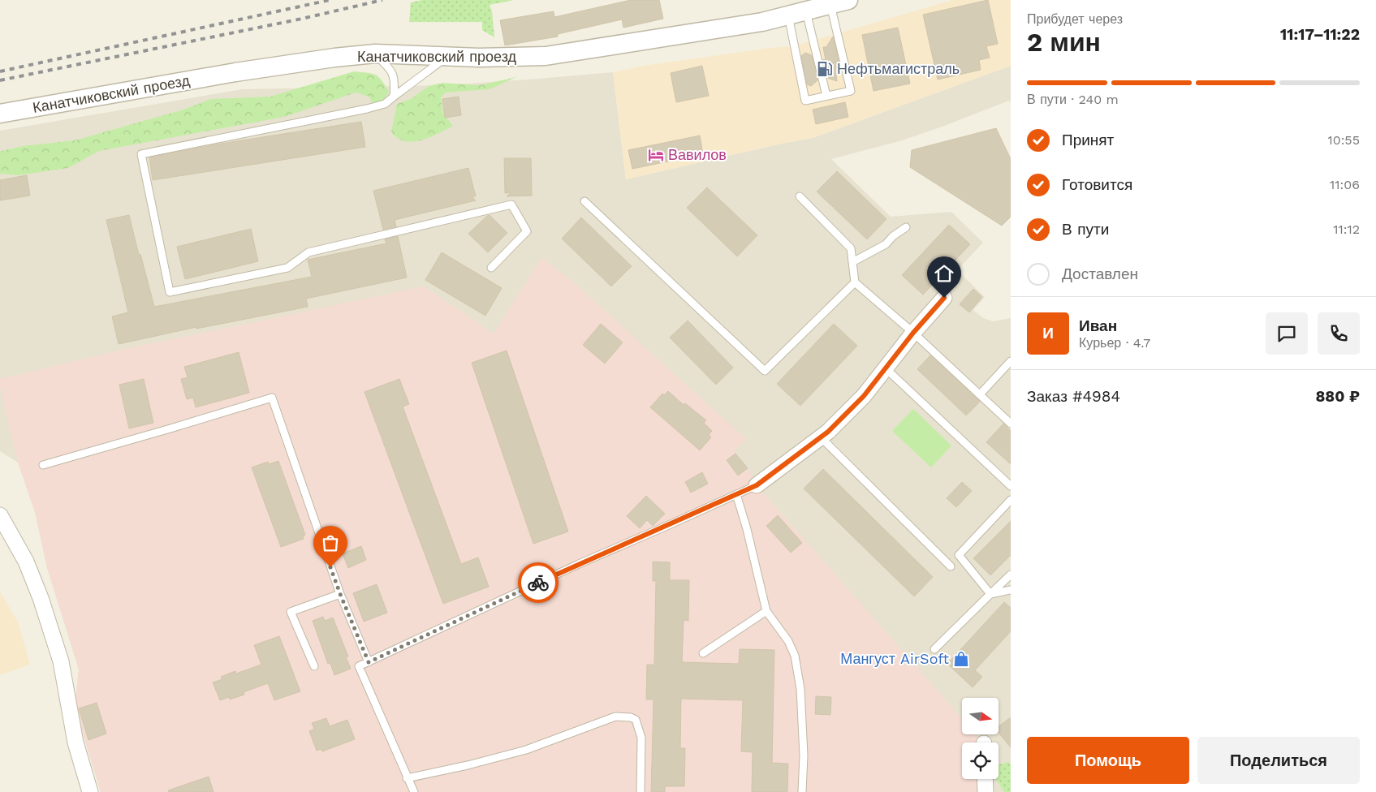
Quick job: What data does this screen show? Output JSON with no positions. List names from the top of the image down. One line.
{"streets":{"street":["Канатчиковский проезд"]},"places":{"fuel station":["Нефтьмагистраль"],"hotel":["Вавилов"],"shop":["Мангуст AirSoft"]},"north":"right","page":{"heading":["2 мин","Прибудет через","11:17–11:22"],"panel":["Иван","Курьер · 4.7","Заказ #4984","880 ₽"],"bar":"В пути · 240 m","list":[["Принят","10:55"],["Готовится","11:06"],["В пути","11:12"],"Доставлен"],"round":"И","buttons":["Помощь","Поделиться"]}}
